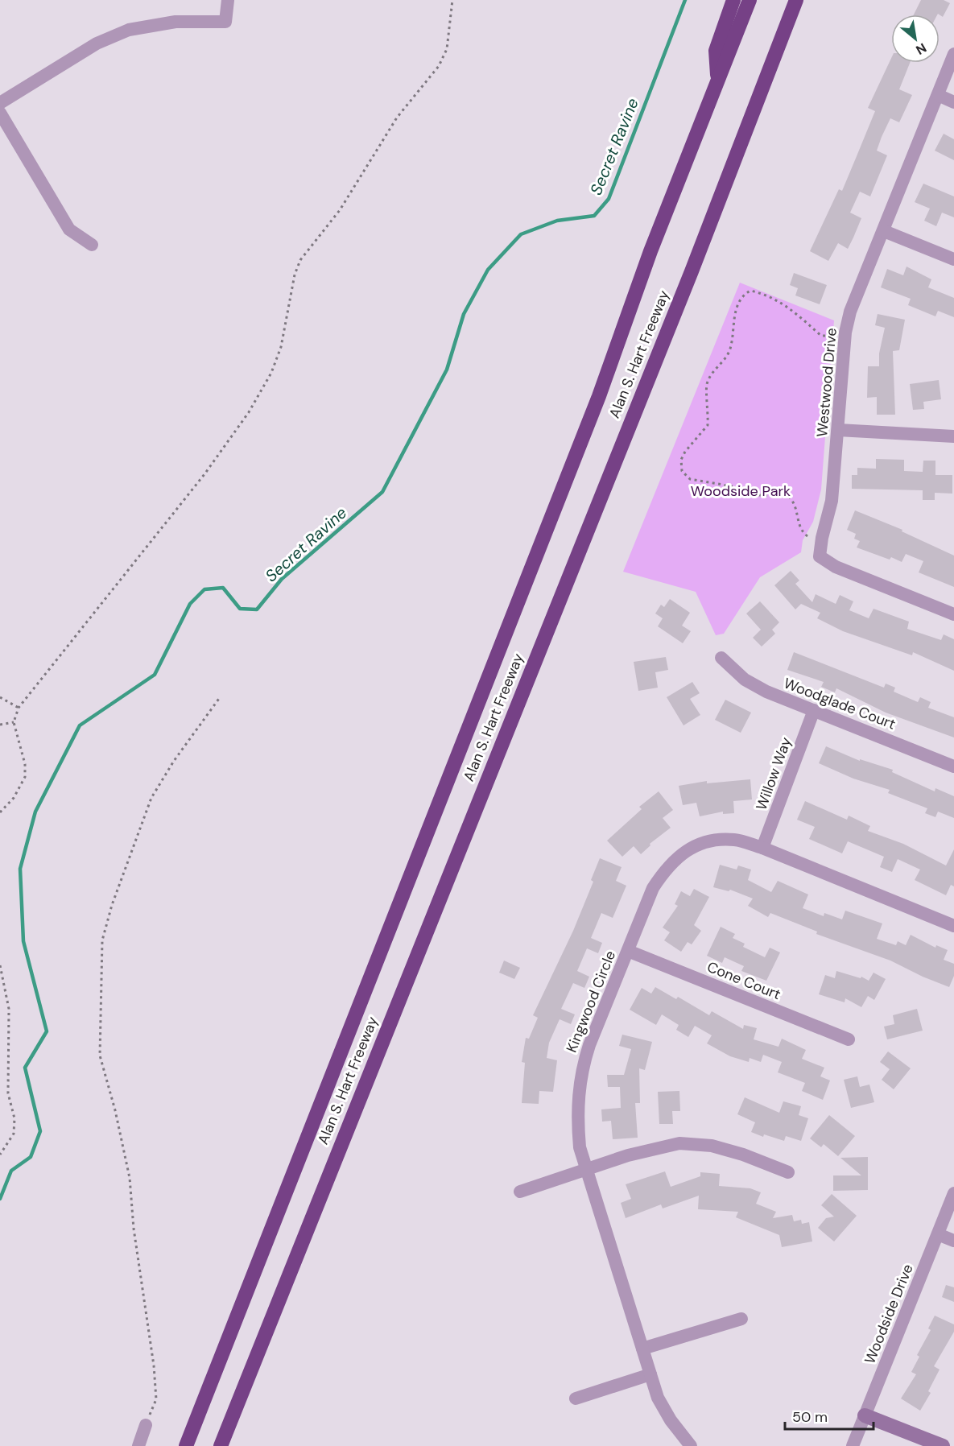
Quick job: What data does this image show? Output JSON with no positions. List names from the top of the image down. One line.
{"streets":{"highway":["Alan S. Hart Freeway"],"street":["Westwood Drive","Woodglade Court","Willow Way","Cone Court","Kingwood Circle","Woodside Drive"]},"crossings":[["Woodglade Court","Willow Way"],["Willow Way","Kingwood Circle"],["Cone Court","Kingwood Circle"]],"water":["Secret Ravine"],"parks":["Woodside Park"],"scale_bar":"50 m","north":"bottom right"}
